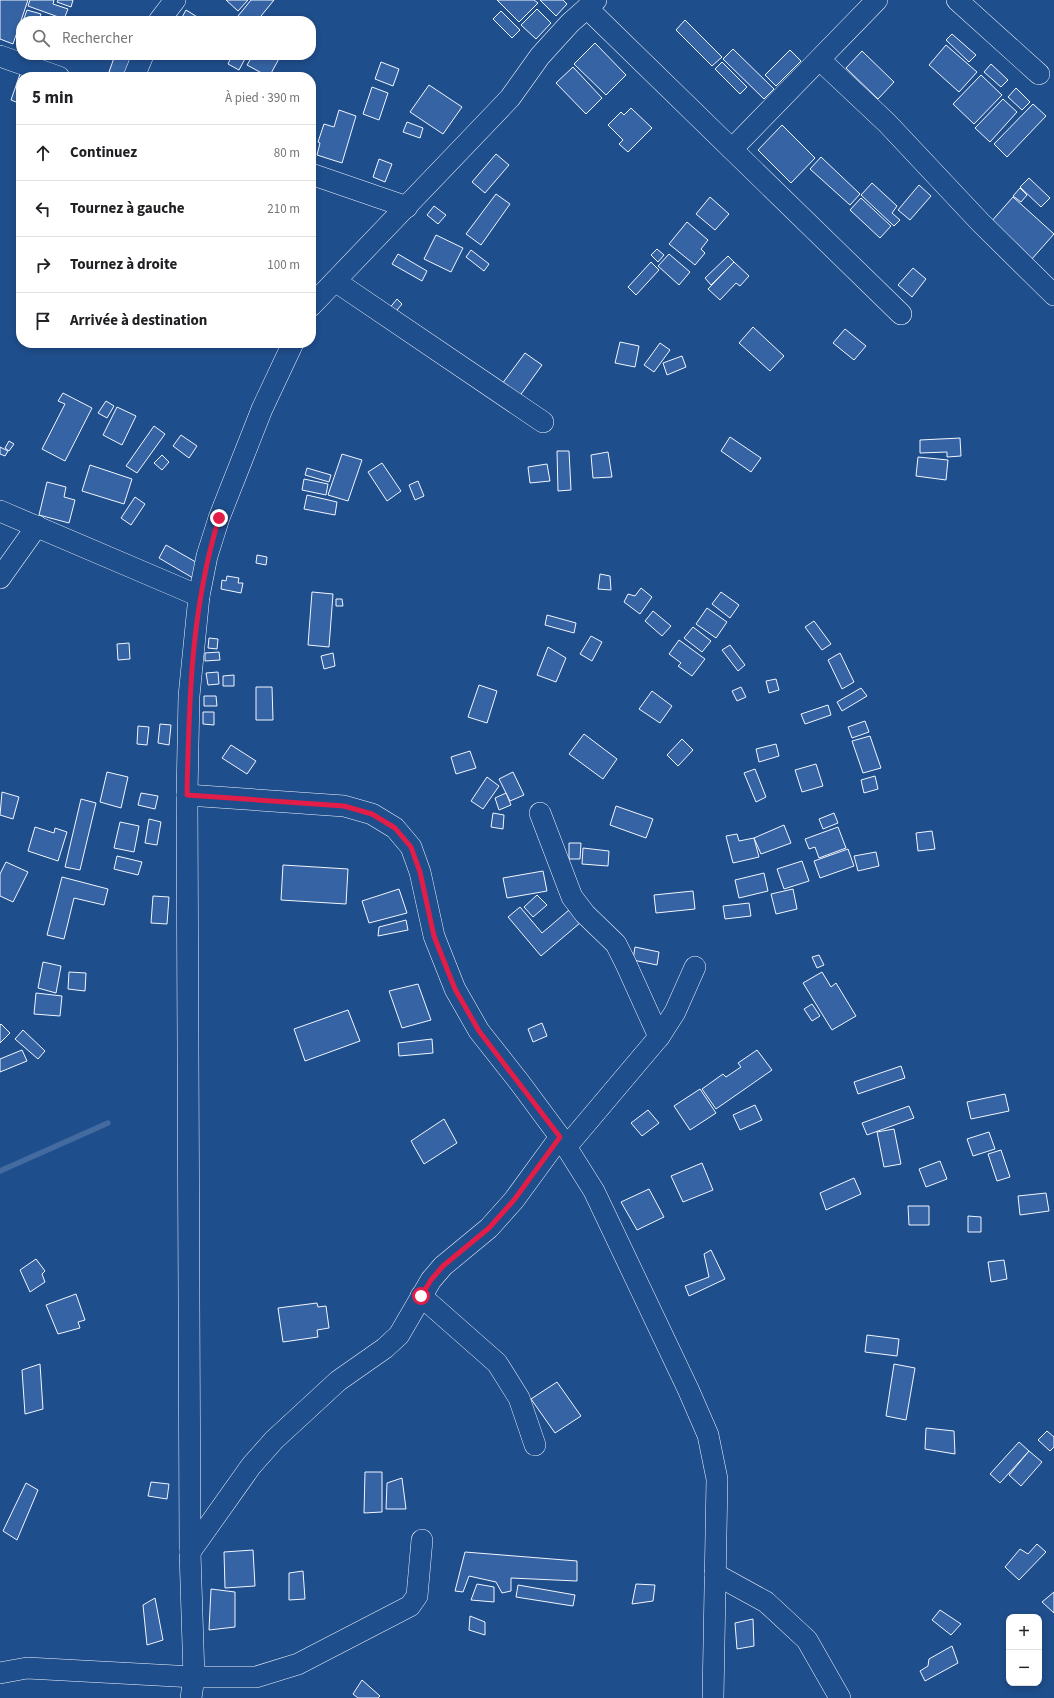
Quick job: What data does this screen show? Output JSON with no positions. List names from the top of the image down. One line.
{"page":{"search":"Rechercher","heading":["5 min","À pied · 390 m"],"list":[["Continuez","80 m"],["Tournez à gauche","210 m"],["Tournez à droite","100 m"],"Arrivée à destination"],"map_buttons":["+","−"]}}
